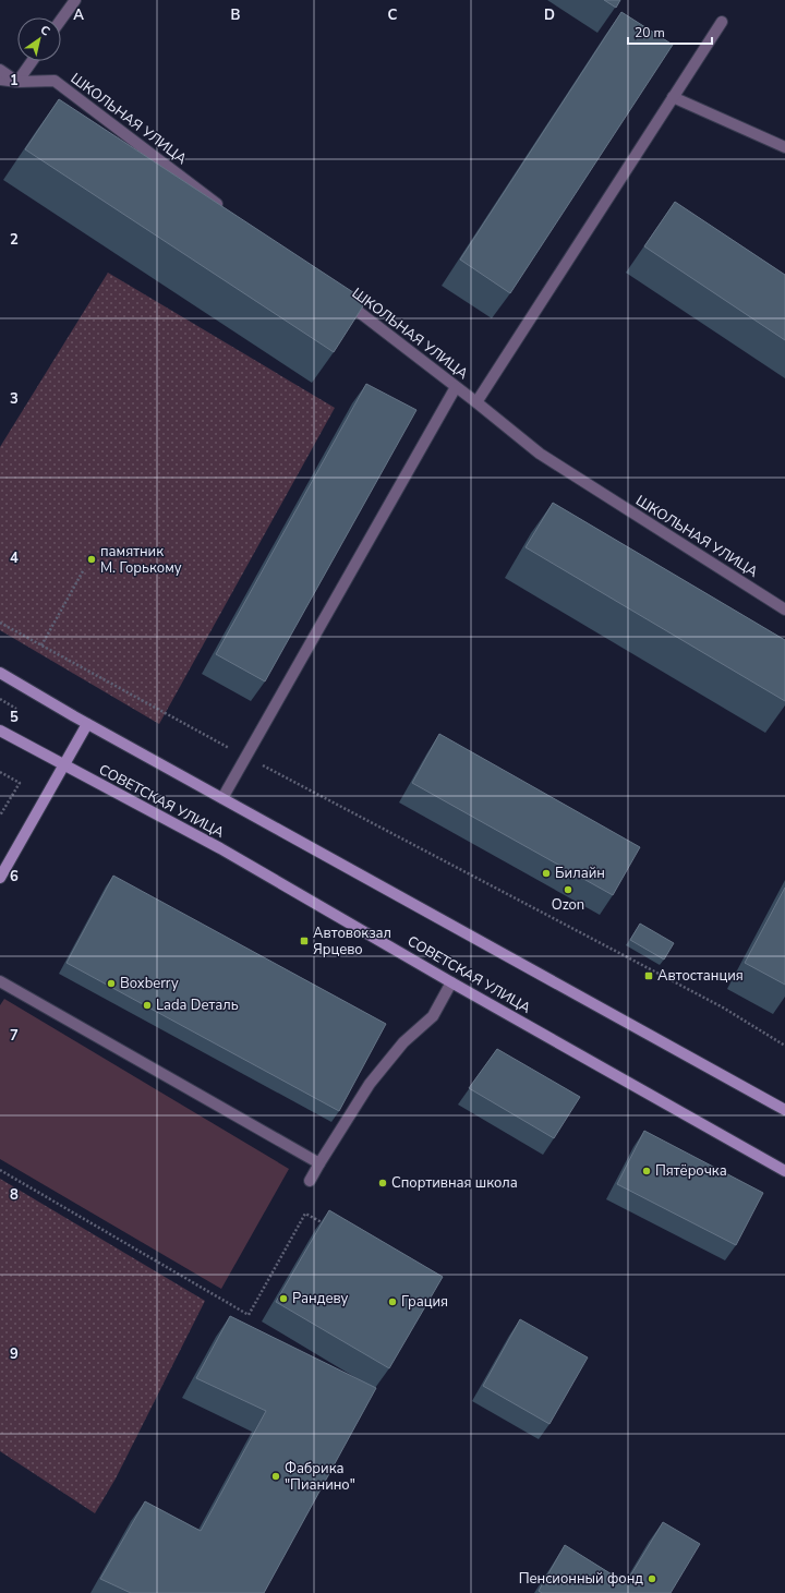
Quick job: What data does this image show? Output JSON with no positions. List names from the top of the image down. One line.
{"streets":{"main road":["СОВЕТСКАЯ УЛИЦА"],"street":["ШКОЛЬНАЯ УЛИЦА"]},"places":{"other":["памятник М. Горькому","Билайн","Ozon","Boxberry","Lada Dеталь","Пятёрочка","Спортивная школа","Рандеву","Грация","Фабрика \"Пианино\"","Пенсионный фонд"],"transit":["Автовокзал Ярцево","Автостанция"]},"scale_bar":"20 m","north":"top right","grid":{"columns":["A","B","C","D"],"rows":["1","2","3","4","5","6","7","8","9"]}}
